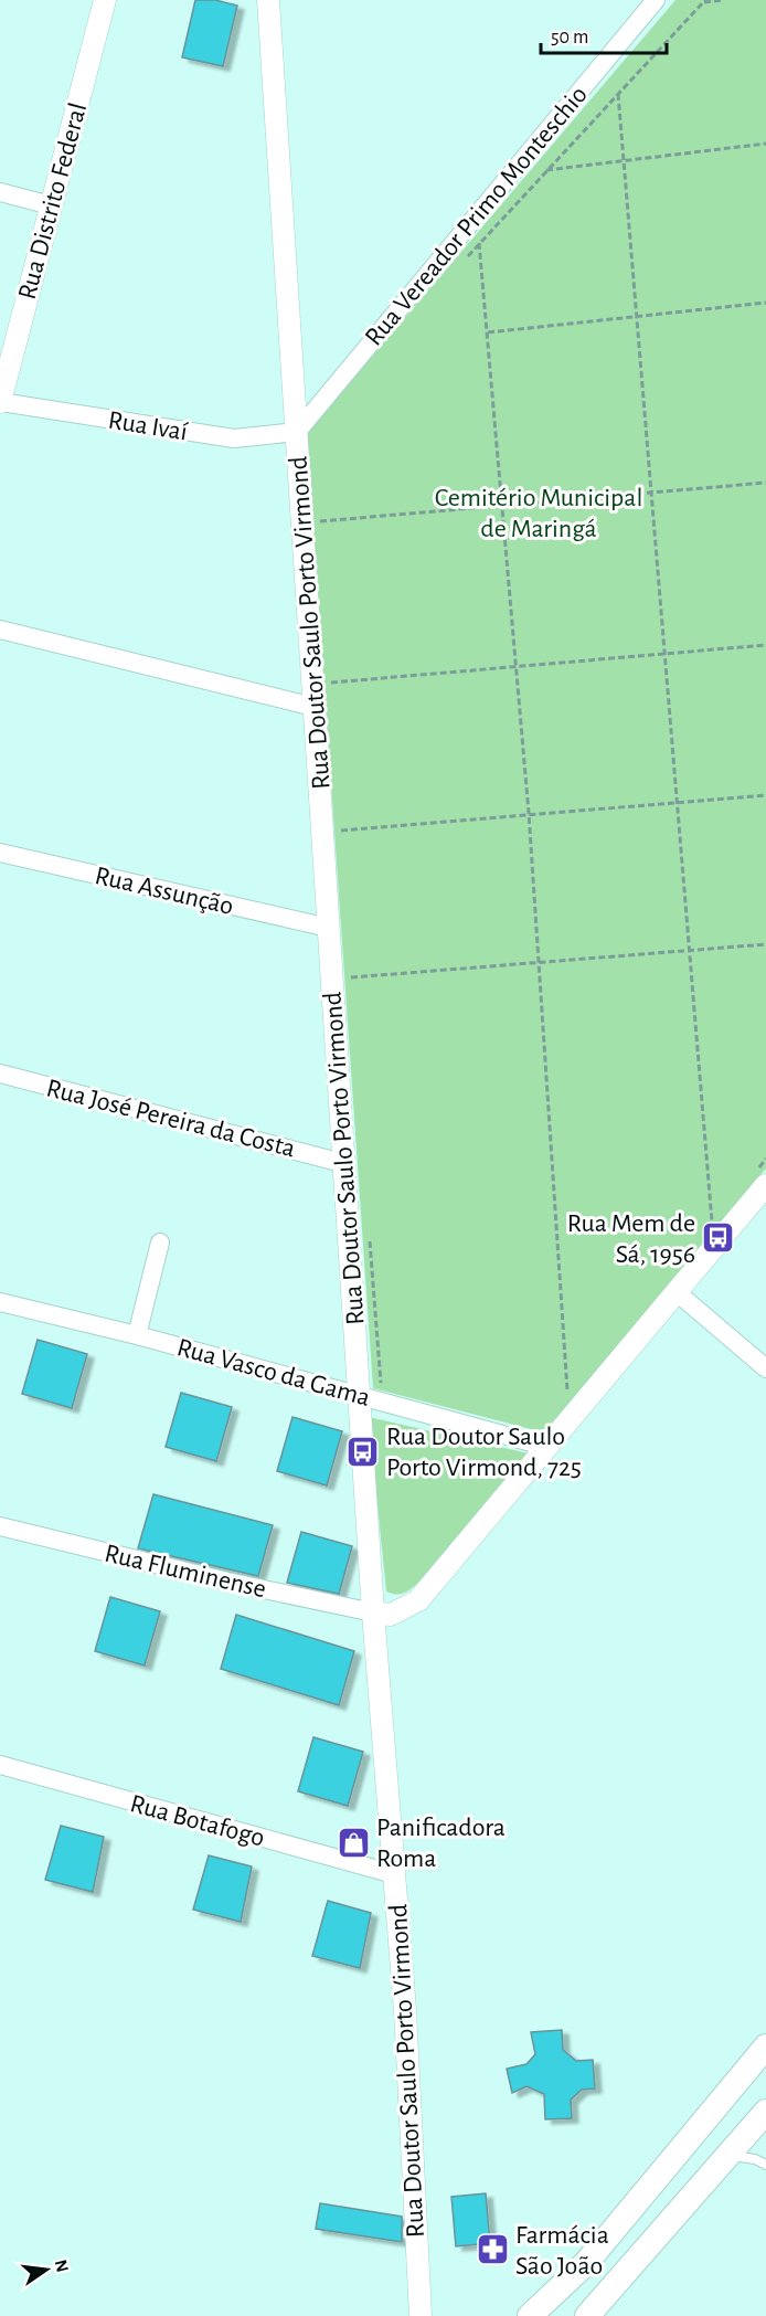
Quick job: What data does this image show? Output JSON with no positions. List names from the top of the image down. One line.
{"streets":{"street":["Rua Distrito Federal","Rua Vereador Primo Monteschio","Rua Ivaí","Rua Doutor Saulo Porto Virmond","Rua Assunção","Rua José Pereira da Costa","Rua Vasco da Gama","Rua Fluminense","Rua Botafogo"]},"crossings":[["Rua Distrito Federal","Rua Ivaí"],["Rua Vereador Primo Monteschio","Rua Ivaí"],["Rua Vereador Primo Monteschio","Rua Doutor Saulo Porto Virmond"],["Rua Ivaí","Rua Doutor Saulo Porto Virmond"],["Rua Doutor Saulo Porto Virmond","Rua Assunção"],["Rua Doutor Saulo Porto Virmond","Rua José Pereira da Costa"],["Rua Doutor Saulo Porto Virmond","Rua Vasco da Gama"],["Rua Doutor Saulo Porto Virmond","Rua Fluminense"],["Rua Doutor Saulo Porto Virmond","Rua Botafogo"]],"parks":["Cemitério Municipal de Maringá"],"places":{"bus stop":["Rua Mem de Sá, 1956","Rua Doutor Saulo Porto Virmond, 725"],"shop":["Panificadora Roma"],"pharmacy":["Farmácia São João"]},"scale_bar":"50 m","north":"right"}
